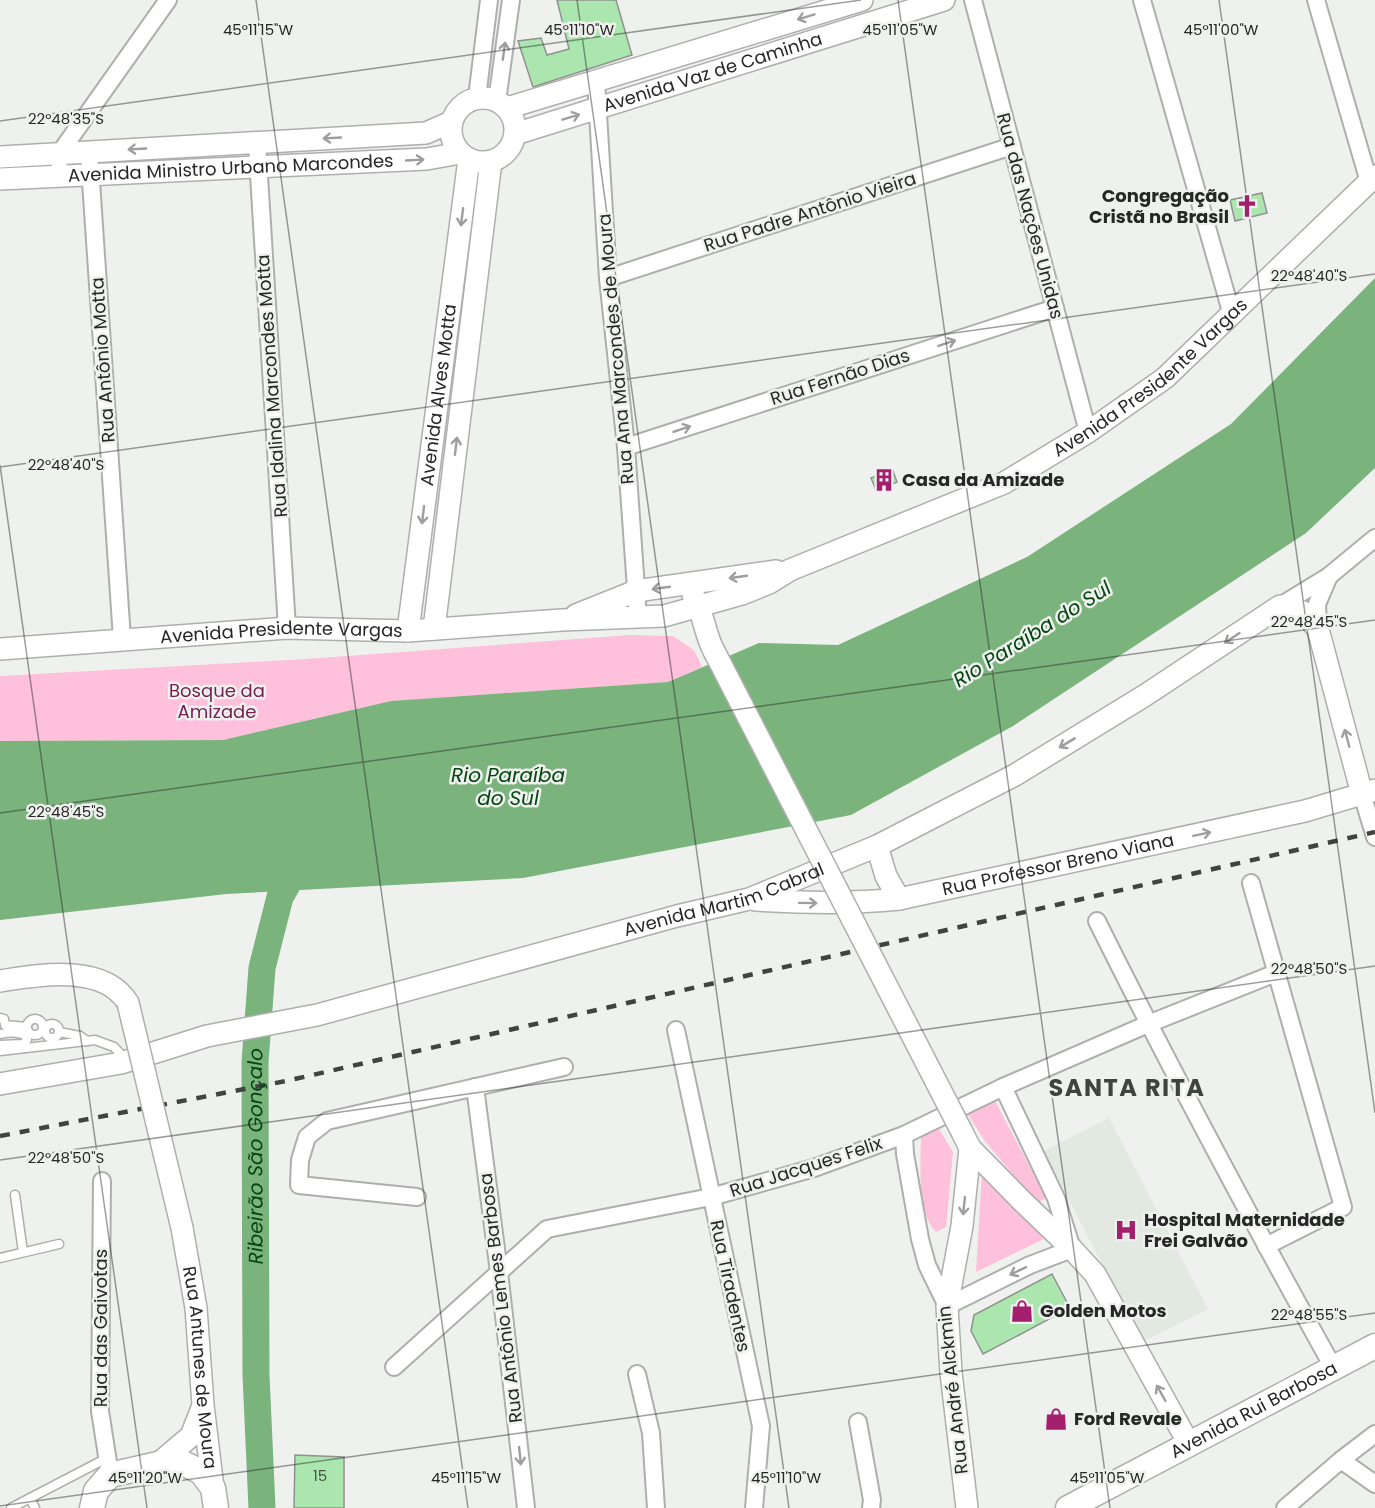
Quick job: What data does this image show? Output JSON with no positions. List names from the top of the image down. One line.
{"streets":{"main road":["Avenida Rui Barbosa"],"street":["Avenida Vaz de Caminha","Avenida Ministro Urbano Marcondes","Rua Padre Antônio Vieira","Rua das Nações Unidas","Rua Ana Marcondes de Moura","Rua Antônio Motta","Rua Fernão Dias","Avenida Presidente Vargas","Rua Idalina Marcondes Motta","Avenida Alves Motta","Rua Professor Breno Viana","Avenida Martim Cabral","Rua Jacques Felix","Rua Tiradentes","Rua Antônio Lemes Barbosa","Rua das Gaivotas","Rua Antunes de Moura","Rua André Alckmin"]},"crossings":[["Avenida Vaz de Caminha","Avenida Ministro Urbano Marcondes"],["Avenida Vaz de Caminha","Rua Ana Marcondes de Moura"],["Avenida Vaz de Caminha","Avenida Alves Motta"],["Avenida Ministro Urbano Marcondes","Rua Antônio Motta"],["Avenida Ministro Urbano Marcondes","Rua Idalina Marcondes Motta"],["Avenida Ministro Urbano Marcondes","Avenida Alves Motta"],["Rua Padre Antônio Vieira","Rua das Nações Unidas"],["Rua Padre Antônio Vieira","Rua Ana Marcondes de Moura"],["Rua das Nações Unidas","Rua Fernão Dias"],["Rua das Nações Unidas","Avenida Presidente Vargas"],["Rua Ana Marcondes de Moura","Rua Fernão Dias"],["Rua Ana Marcondes de Moura","Avenida Presidente Vargas"],["Rua Antônio Motta","Avenida Presidente Vargas"],["Avenida Presidente Vargas","Rua Idalina Marcondes Motta"],["Avenida Presidente Vargas","Avenida Alves Motta"],["Rua Professor Breno Viana","Avenida Martim Cabral"],["Rua Jacques Felix","Rua Tiradentes"],["Rua Jacques Felix","Rua Antônio Lemes Barbosa"],["Rua Jacques Felix","Rua André Alckmin"]],"one_way":["Rua Fernão Dias","Rua Professor Breno Viana"],"districts":["SANTA RITA"],"water":["Rio Paraíba do Sul","Ribeirão São Gonçalo"],"parks":["Bosque da Amizade"],"places":{"church":["Congregação Cristã no Brasil"],"building":["Casa da Amizade"],"hospital":["Hospital Maternidade Frei Galvão"],"shop":["Golden Motos","Ford Revale"]},"house_numbers":["15"],"coordinates":["45°11'15\"W","45°11'10\"W","45°11'05\"W","45°11'00\"W","22°48'35\"S","22°48'40\"S","22°48'45\"S","22°48'50\"S","22°48'55\"S","45°11'20\"W"]}
